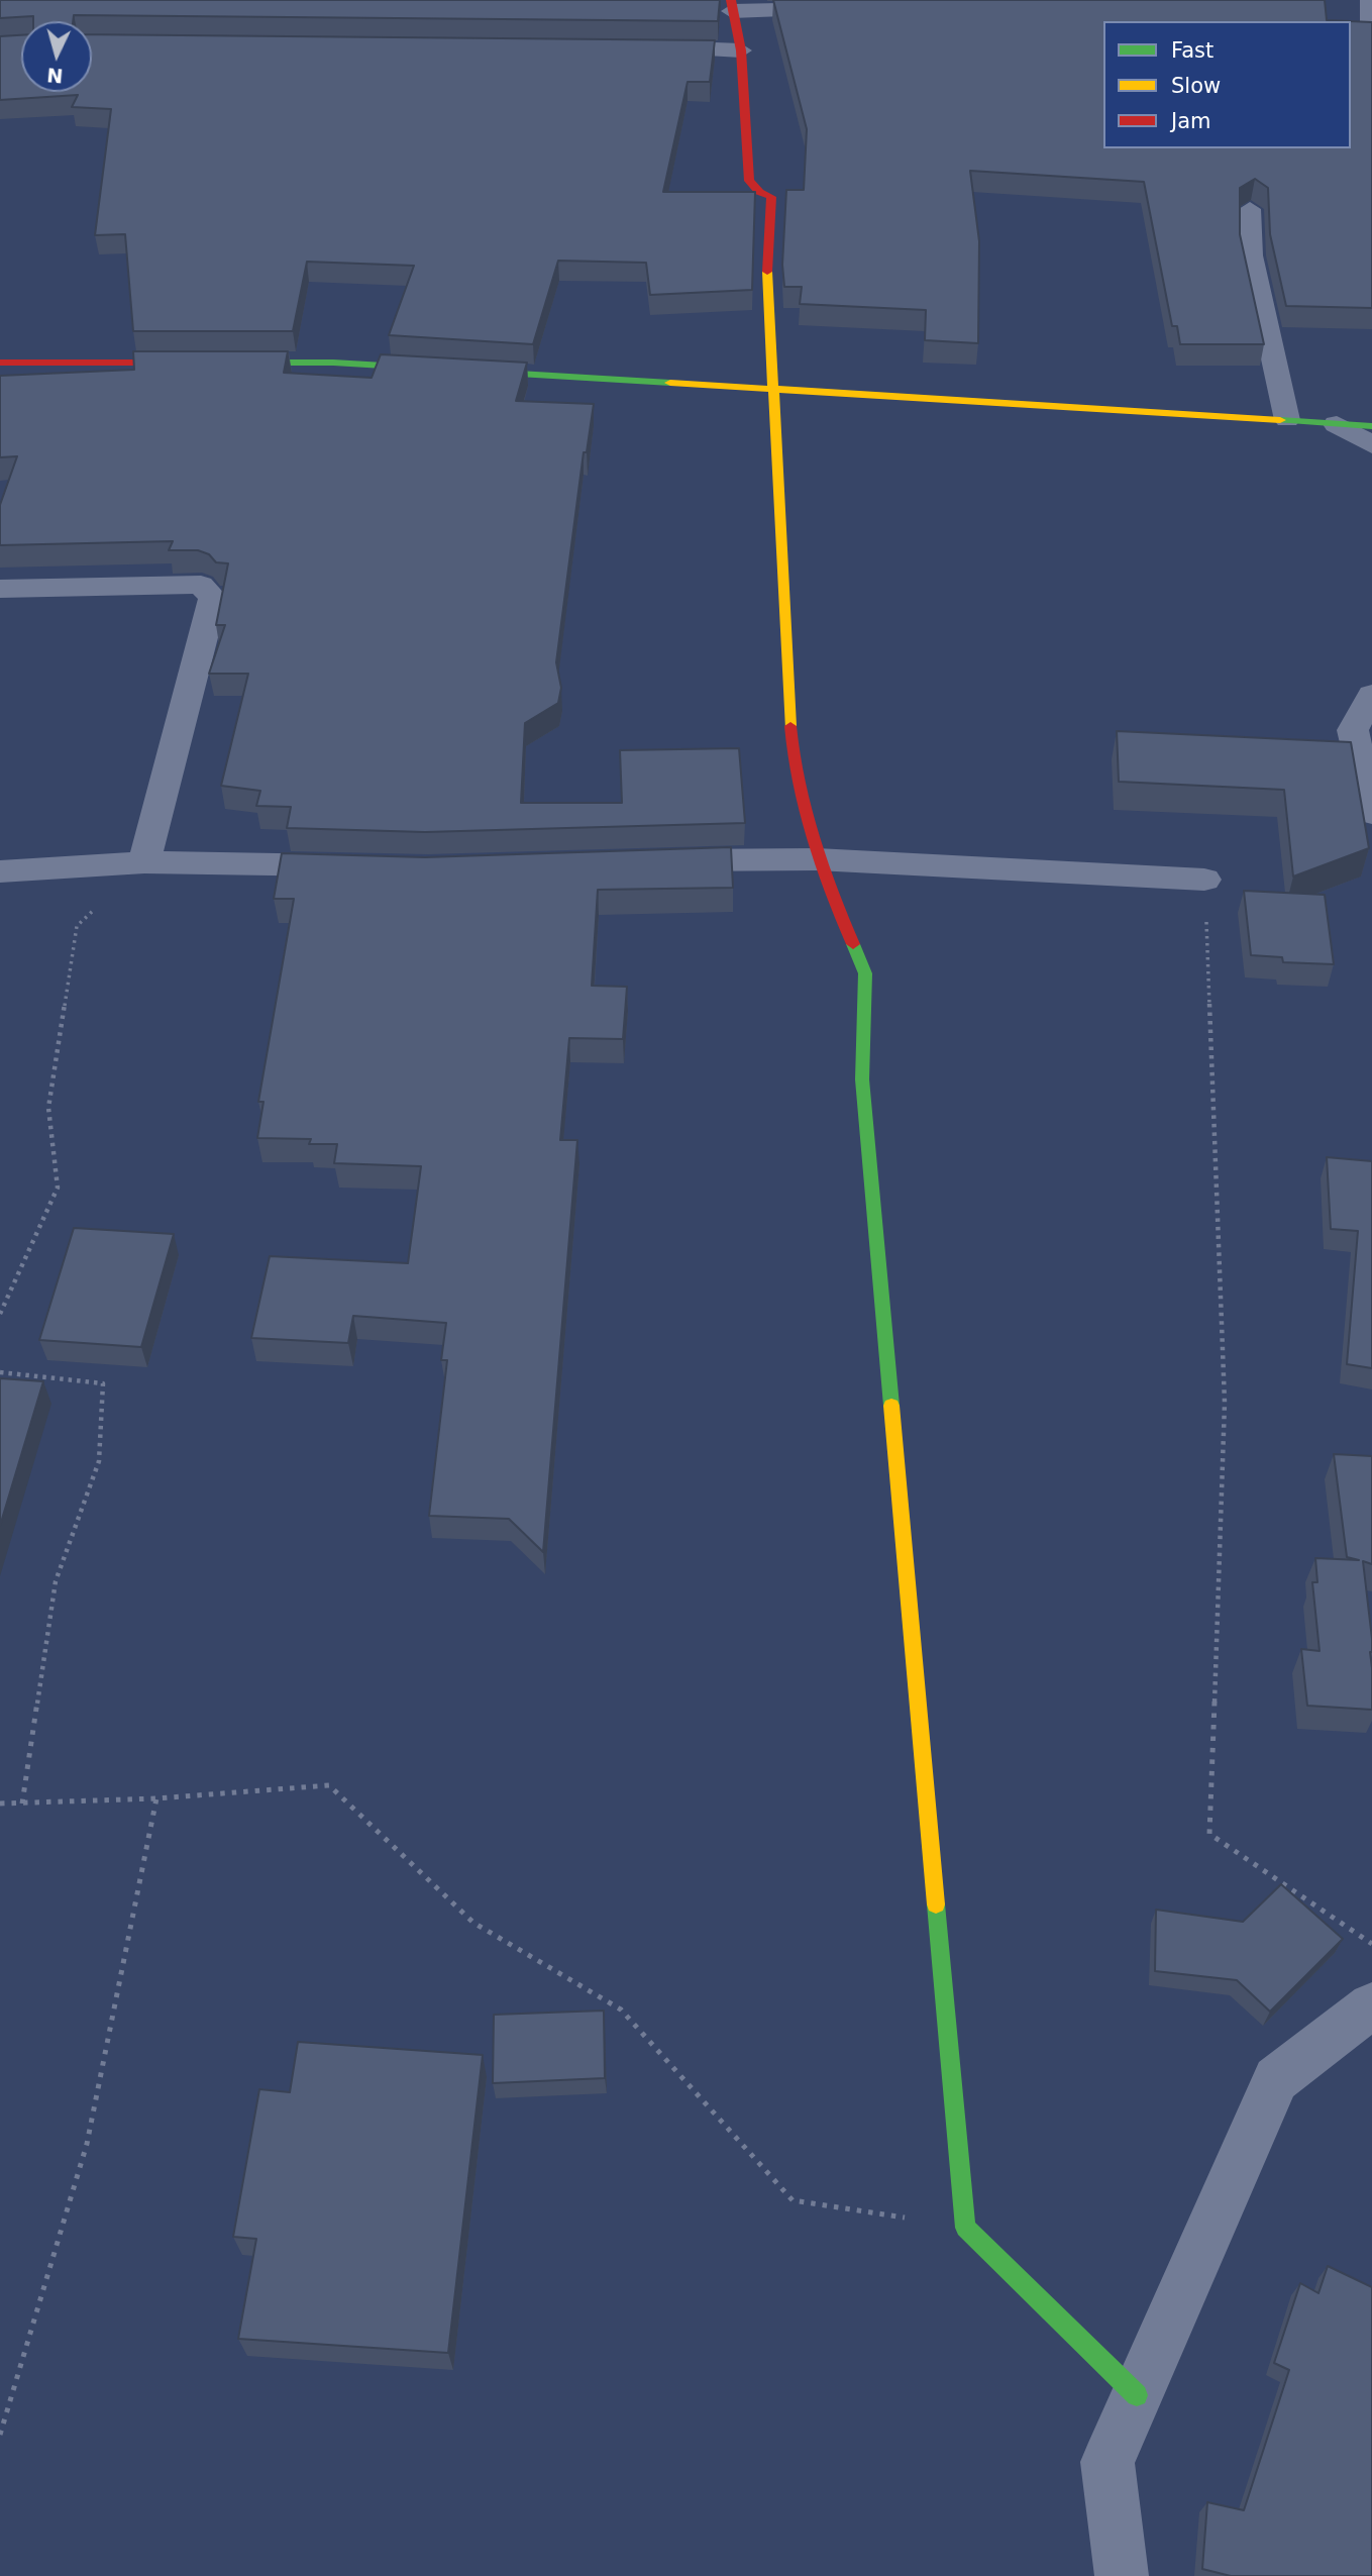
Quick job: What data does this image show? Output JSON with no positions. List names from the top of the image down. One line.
{"legend":["Fast","Slow","Jam"],"north":"bottom"}
